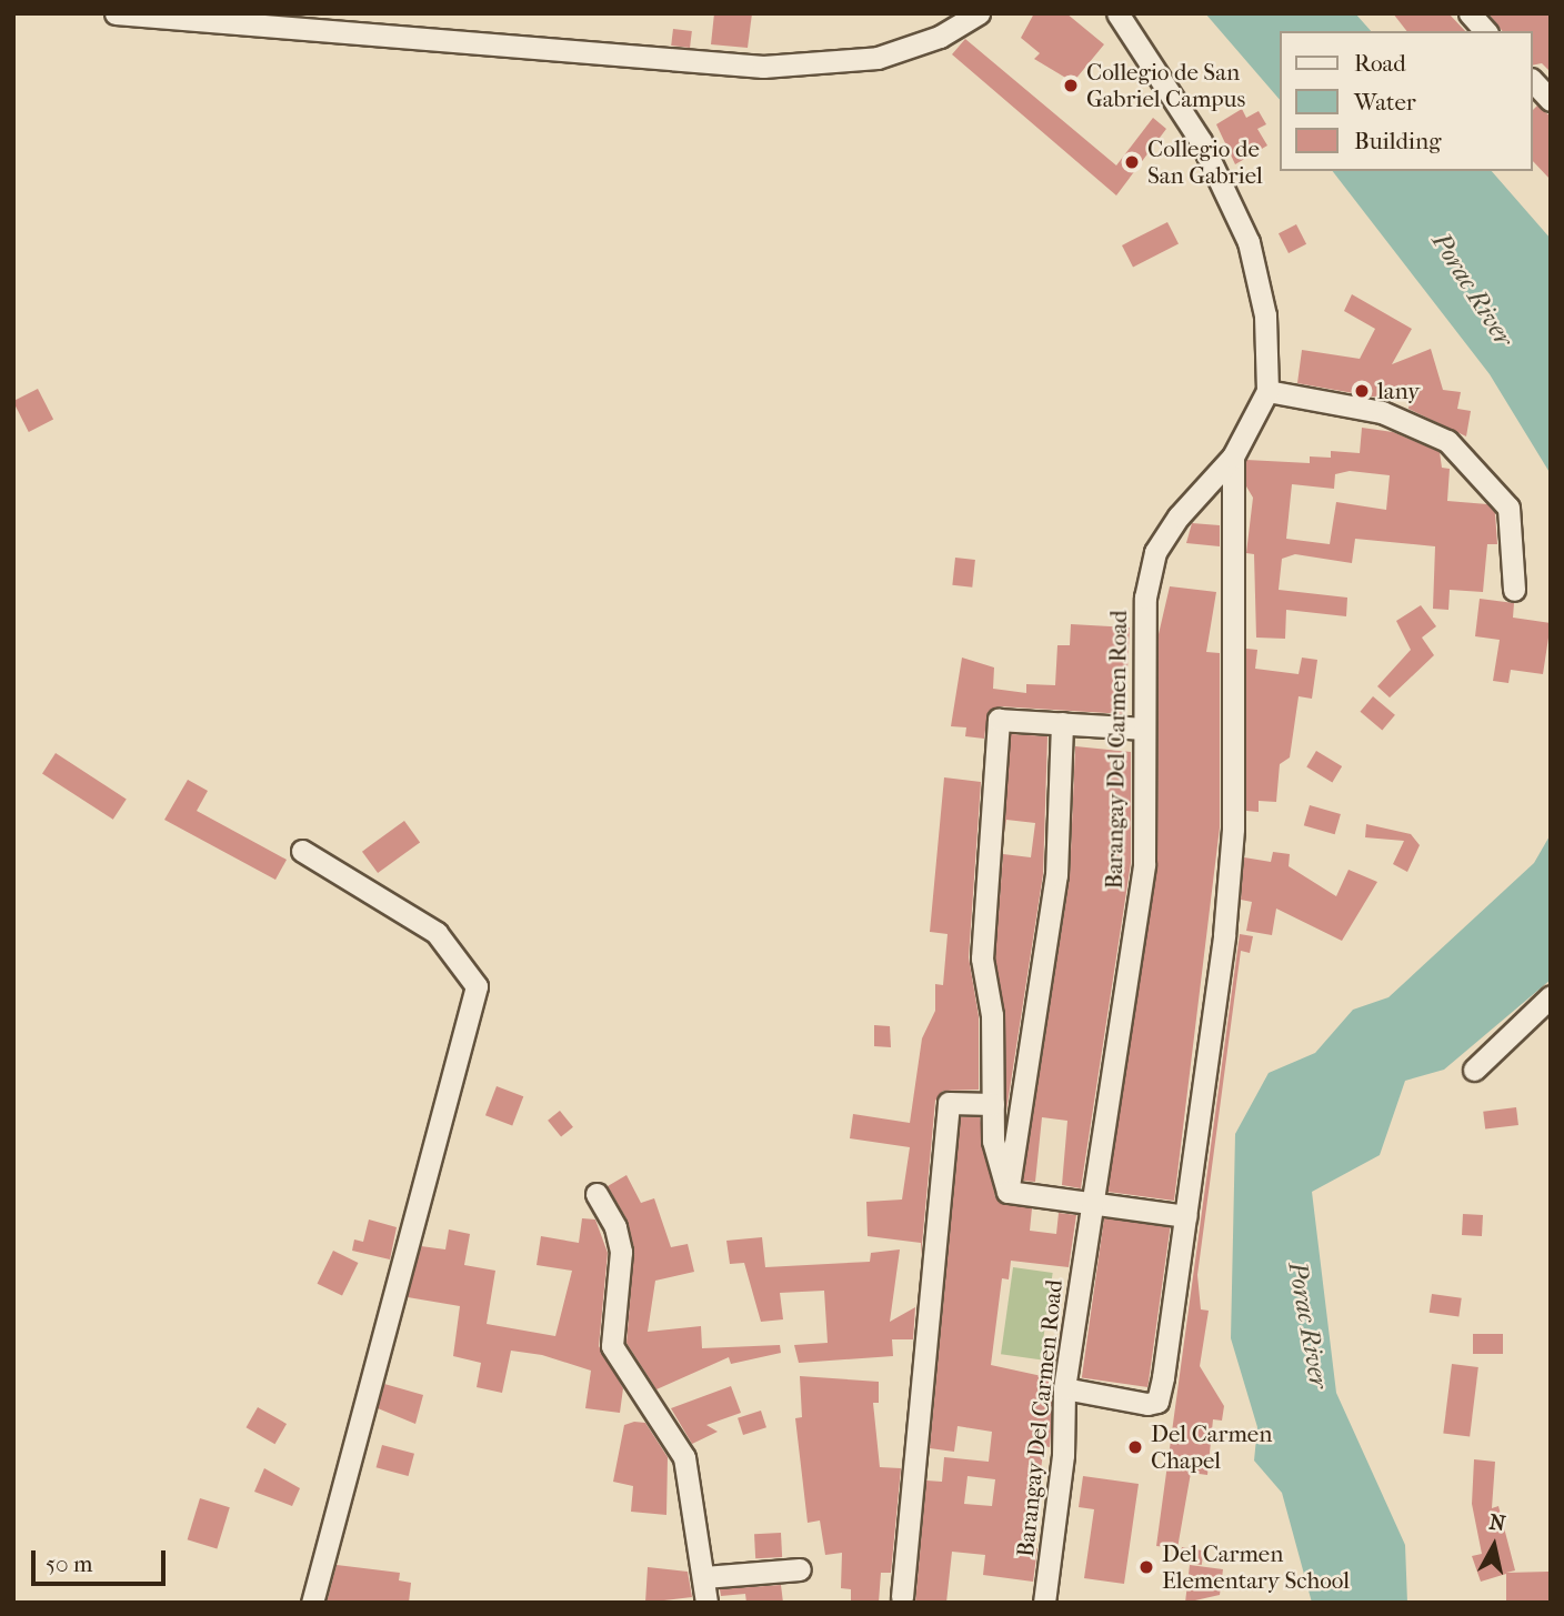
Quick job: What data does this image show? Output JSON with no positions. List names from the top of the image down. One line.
{"streets":{"street":["Barangay Del Carmen Road"]},"water":["Porac River"],"places":["Collegio de San Gabriel Campus","Collegio de San Gabriel","lany","Del Carmen Chapel","Del Carmen Elementary School"],"legend":["Road","Water","Building"],"scale_bar":"50 m","north":"top"}
